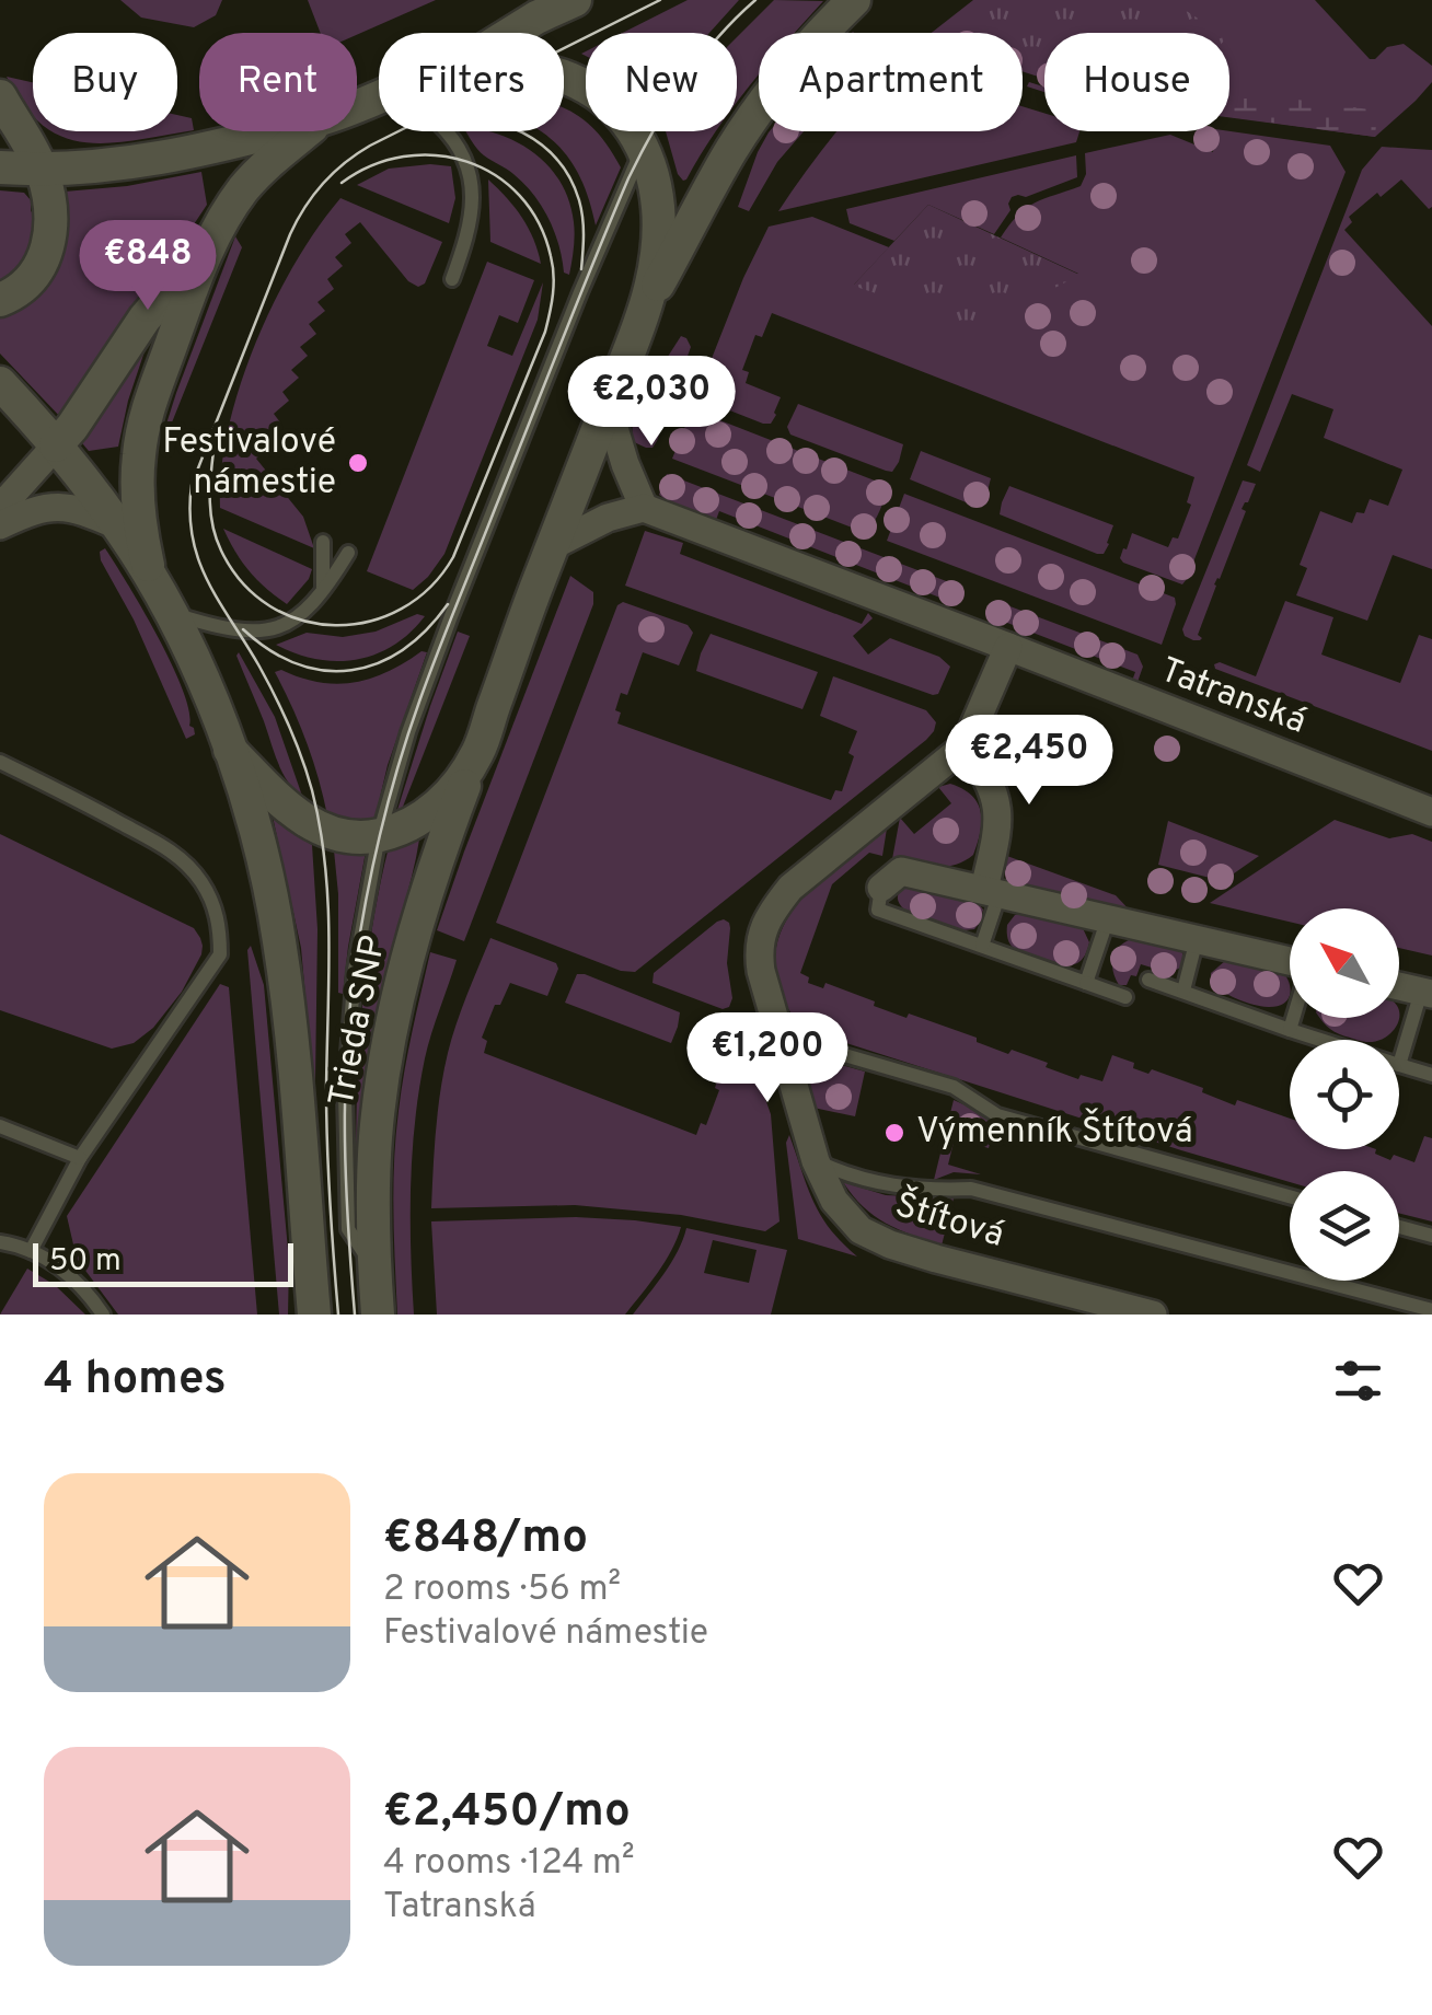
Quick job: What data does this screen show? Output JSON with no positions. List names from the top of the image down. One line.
{"streets":{"street":["Tatranská","Trieda SNP","Štítová"]},"places":["Festivalové námestie","Výmenník Štítová"],"scale_bar":"50 m","north":"top left","page":{"chip":["Buy","Rent","Filters","New","Apartment","House"],"price":["€848","€2,030","€2,450","€1,200"],"scale":"50 m","heading":"4 homes","list":[{"name":"€848/mo","note":"2 rooms · 56 m² · Festivalové námestie"},{"name":"€2,450/mo","note":"4 rooms · 124 m² · Tatranská"}]}}
